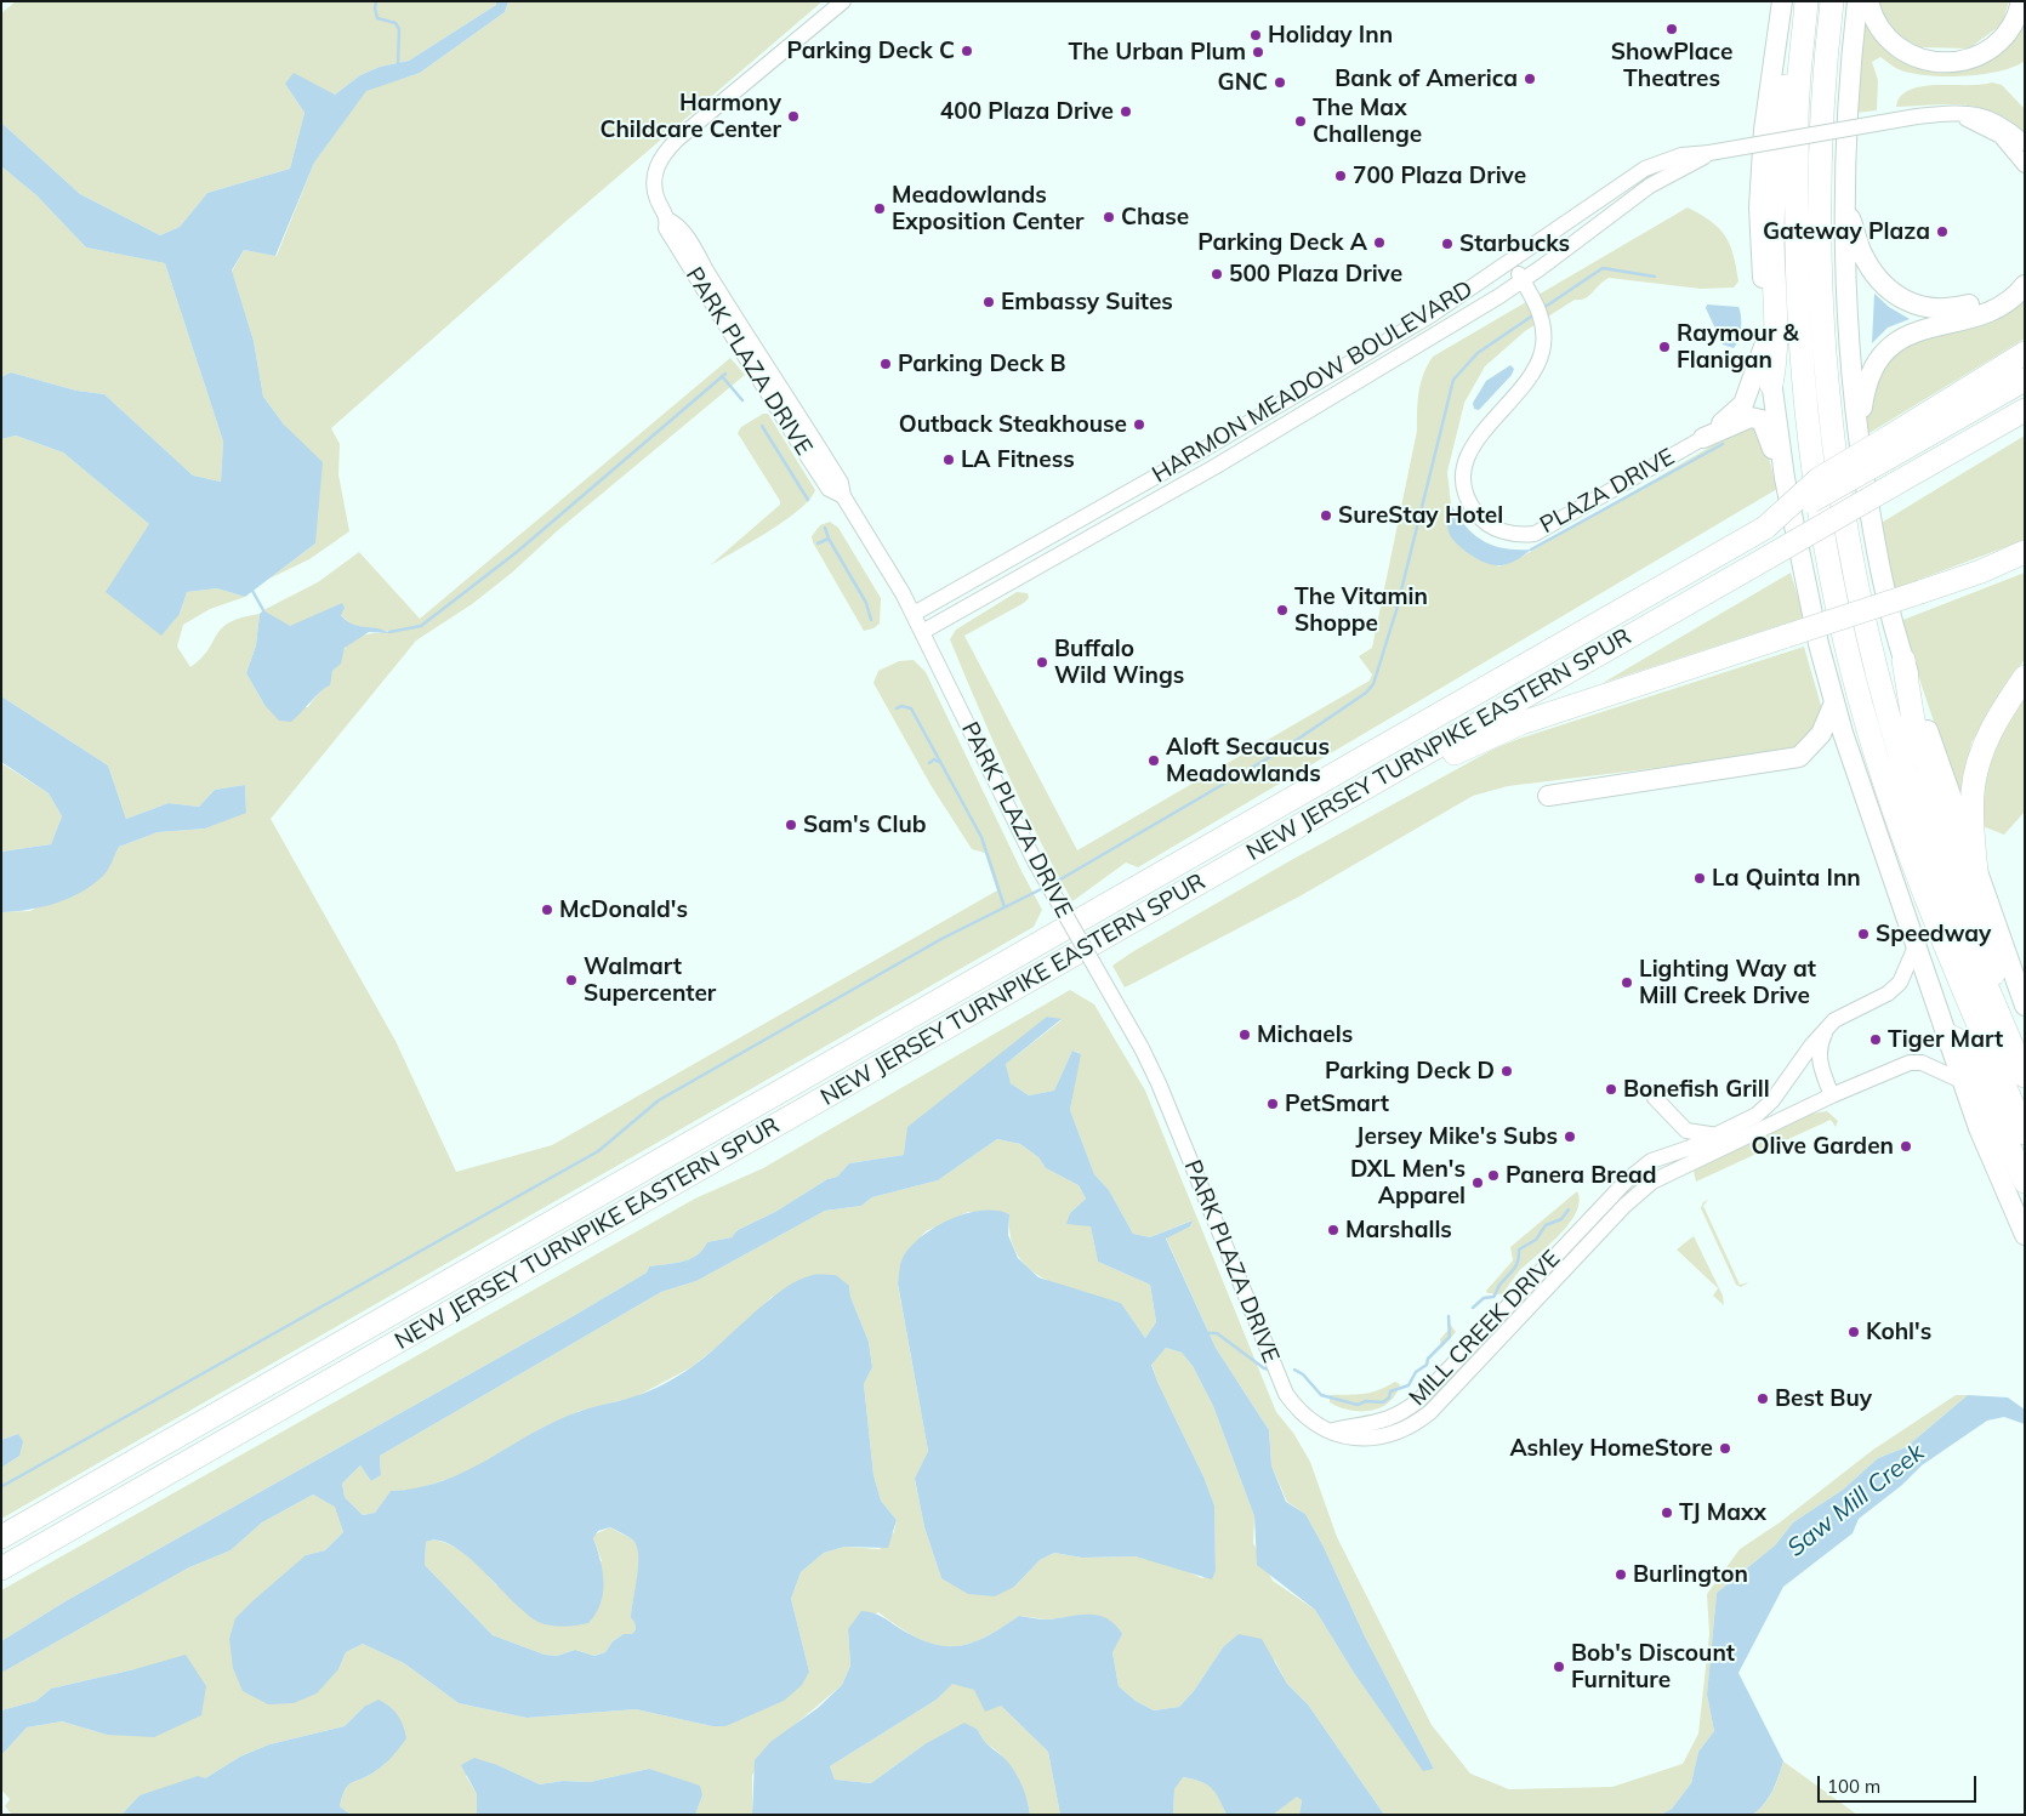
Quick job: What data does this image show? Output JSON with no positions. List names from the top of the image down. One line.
{"streets":{"highway":["NEW JERSEY TURNPIKE EASTERN SPUR"],"street":["PARK PLAZA DRIVE","HARMON MEADOW BOULEVARD","PLAZA DRIVE","MILL CREEK DRIVE"]},"crossings":[["PARK PLAZA DRIVE","HARMON MEADOW BOULEVARD"],["PARK PLAZA DRIVE","MILL CREEK DRIVE"],["HARMON MEADOW BOULEVARD","PLAZA DRIVE"]],"water":["Saw Mill Creek"],"places":["ShowPlace Theatres","Holiday Inn","Parking Deck C","The Urban Plum","Bank of America","GNC","400 Plaza Drive","Harmony Childcare Center","The Max Challenge","700 Plaza Drive","Meadowlands Exposition Center","Chase","Gateway Plaza","Parking Deck A","Starbucks","500 Plaza Drive","Embassy Suites","Raymour & Flanigan","Parking Deck B","Outback Steakhouse","LA Fitness","SureStay Hotel","The Vitamin Shoppe","Buffalo Wild Wings","Aloft Secaucus Meadowlands","Sam's Club","La Quinta Inn","McDonald's","Speedway","Walmart Supercenter","Lighting Way at Mill Creek Drive","Michaels","Tiger Mart","Parking Deck D","Bonefish Grill","PetSmart","Jersey Mike's Subs","Olive Garden","Panera Bread","DXL Men's Apparel","Marshalls","Kohl's","Best Buy","Ashley HomeStore","TJ Maxx","Burlington","Bob's Discount Furniture"],"scale_bar":"100 m"}
